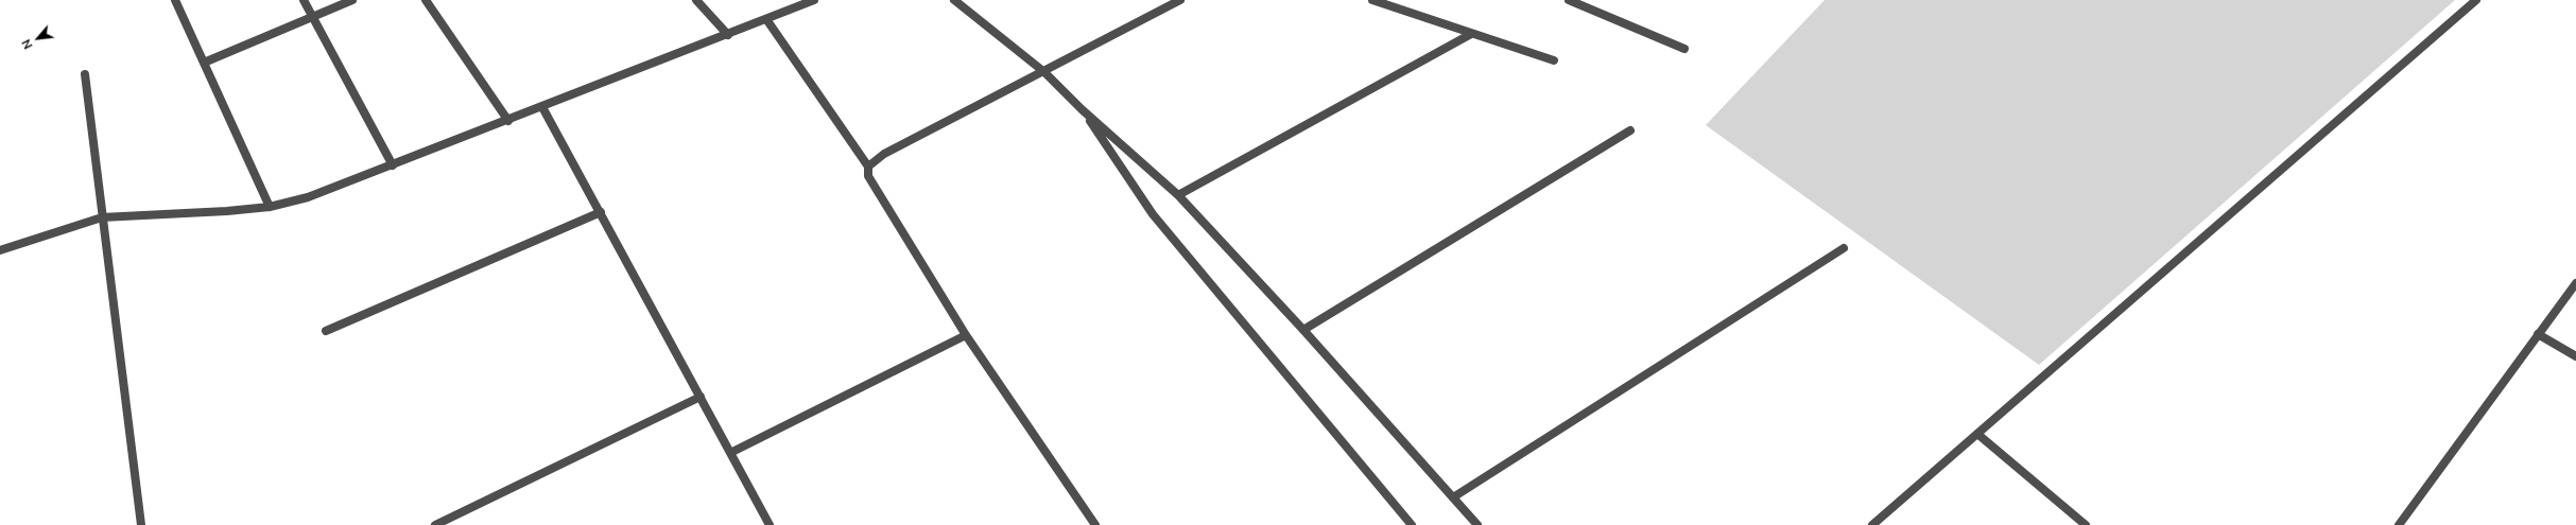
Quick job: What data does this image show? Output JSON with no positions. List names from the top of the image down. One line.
{"north":"bottom left"}
